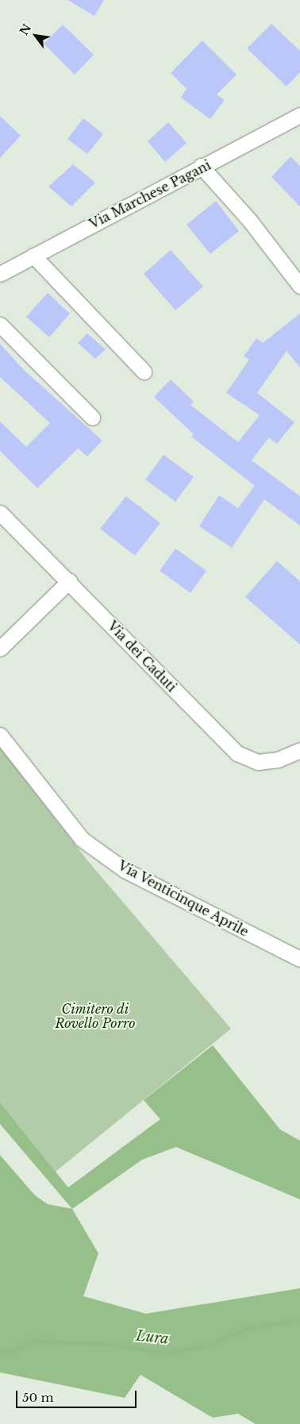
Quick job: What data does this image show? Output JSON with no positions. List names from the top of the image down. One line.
{"streets":{"street":["Via Marchese Pagani","Via dei Caduti","Via Venticinque Aprile"]},"water":["Lura"],"parks":["Cimitero di Rovello Porro"],"scale_bar":"50 m","north":"top left"}
